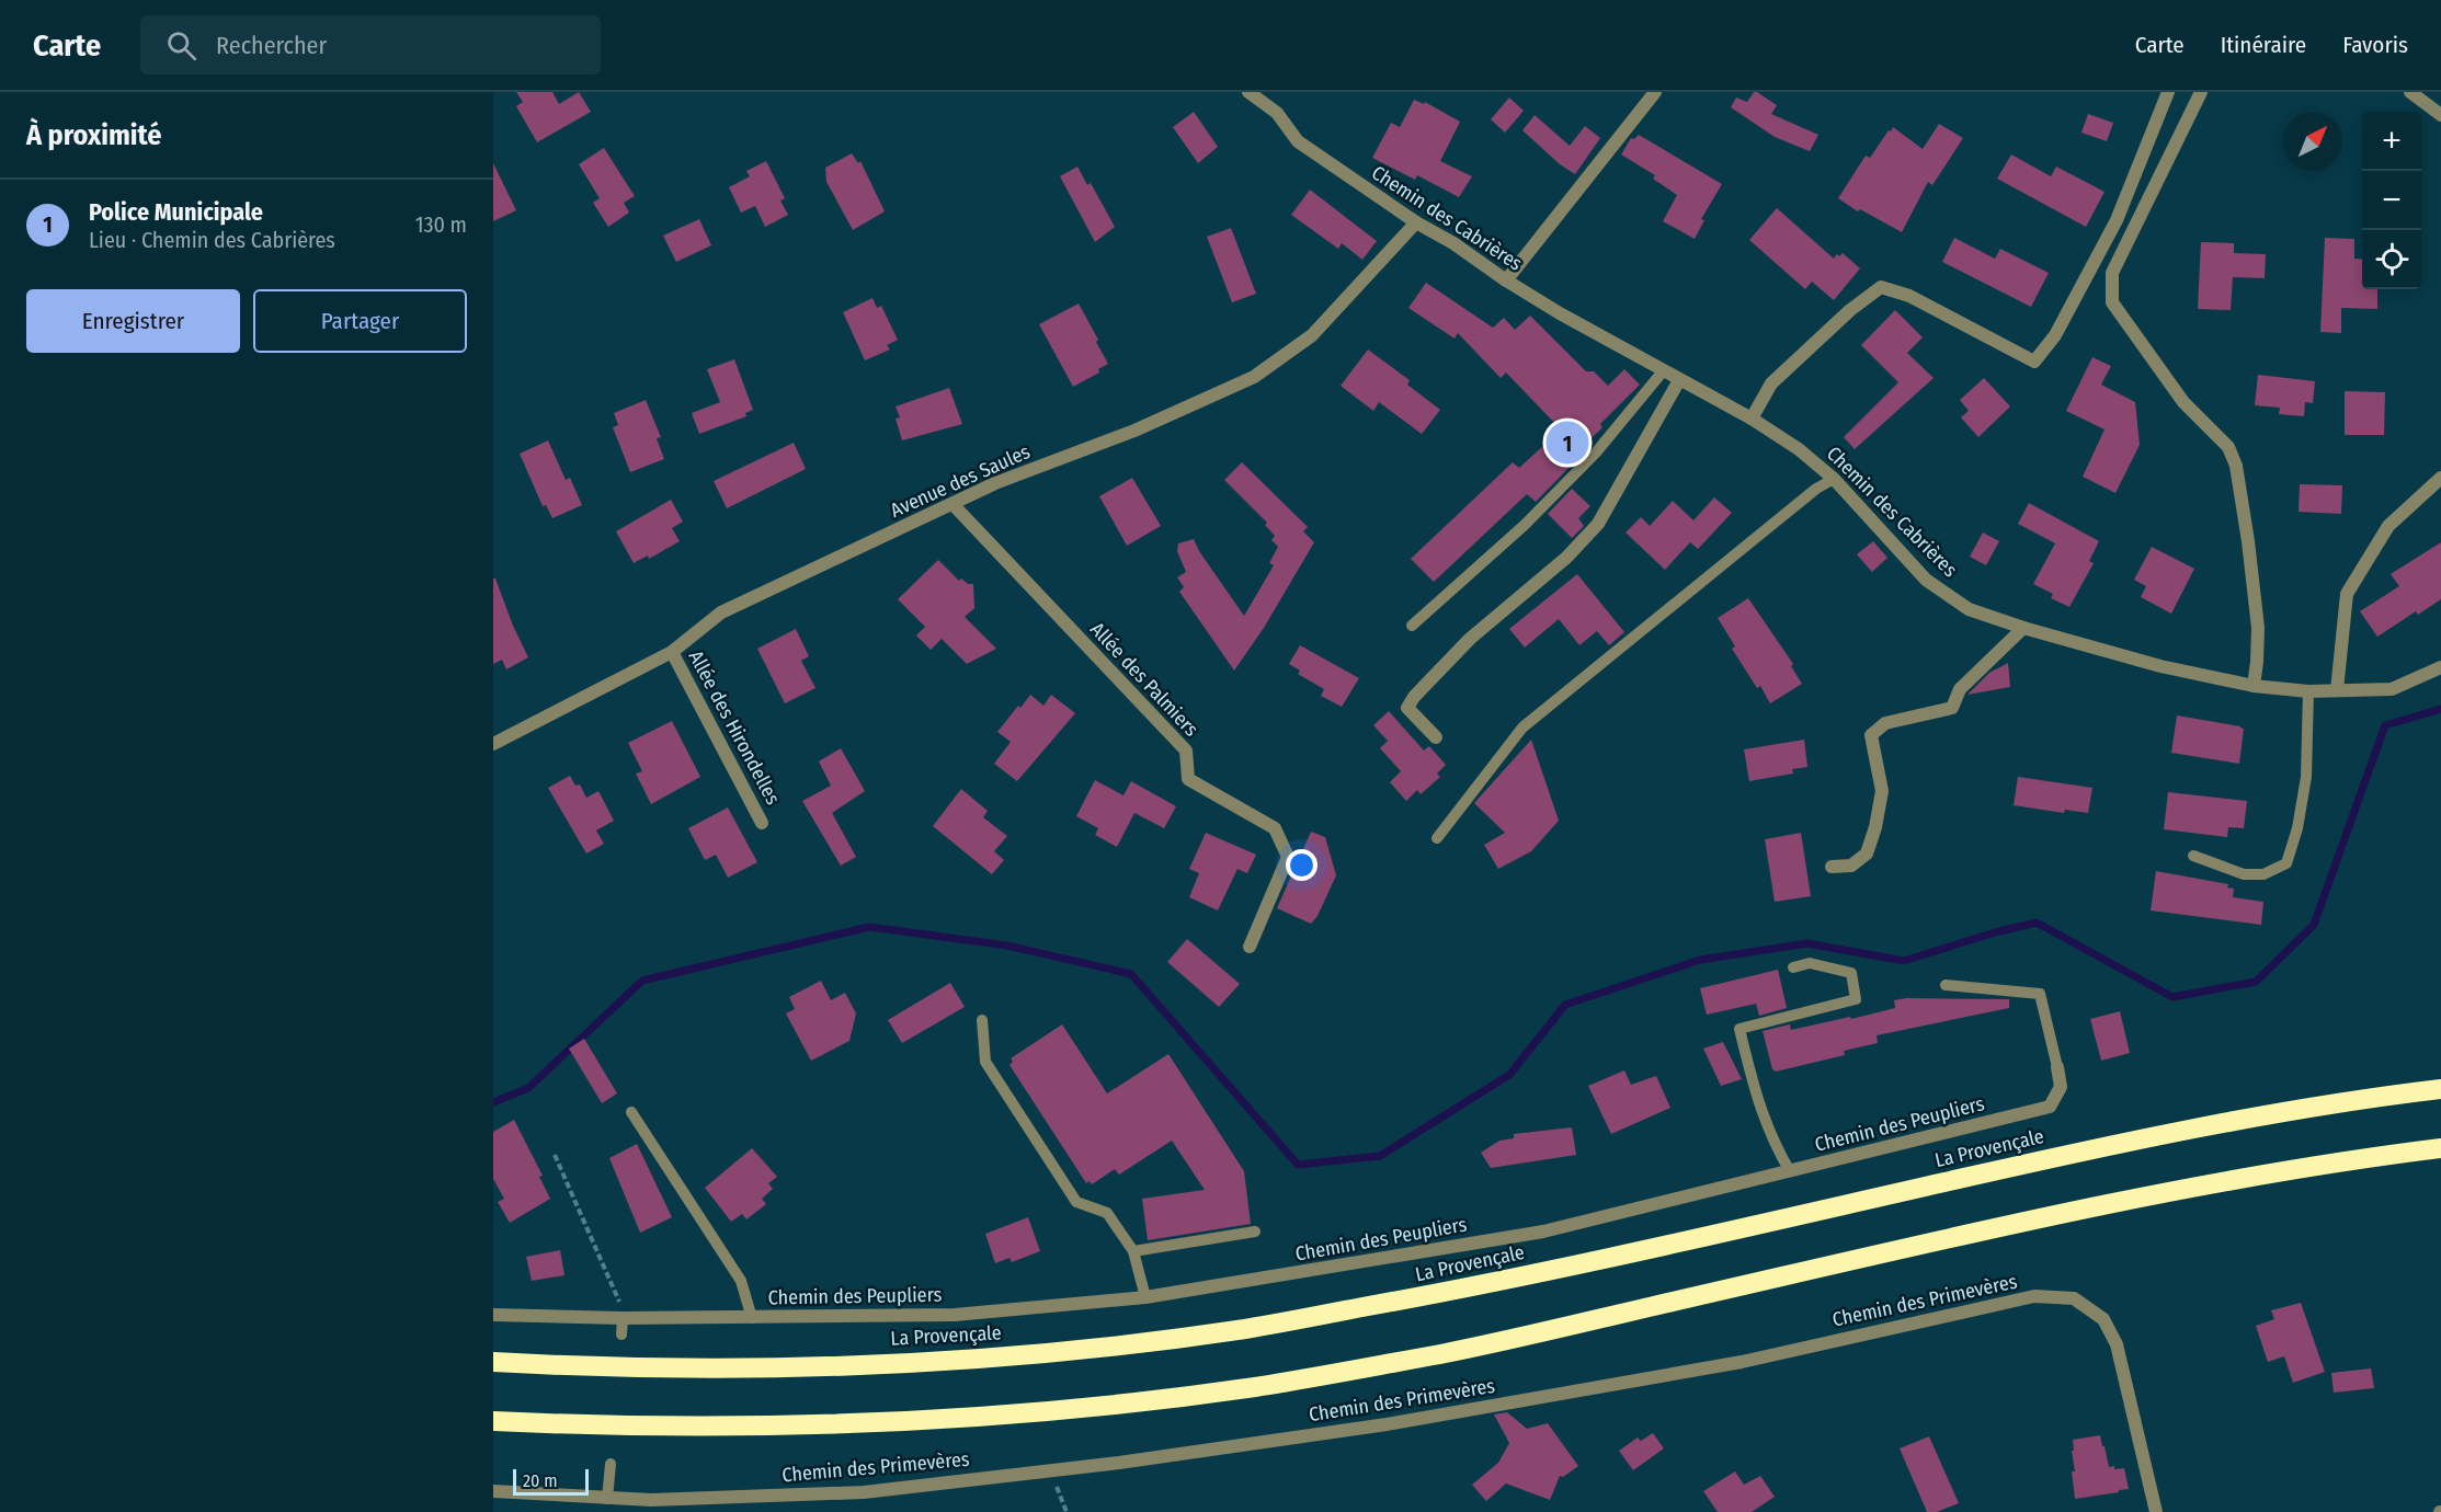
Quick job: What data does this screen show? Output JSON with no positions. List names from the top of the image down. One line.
{"streets":{"highway":["La Provençale"],"street":["Chemin des Cabrières","Avenue des Saules","Allée des Palmiers","Allée des Hirondelles","Chemin des Peupliers","Chemin des Primevères"]},"crossings":[["Chemin des Cabrières","Avenue des Saules"],["Avenue des Saules","Allée des Palmiers"],["Avenue des Saules","Allée des Hirondelles"]],"scale_bar":"20 m","north":"top right","page":{"header":"Carte","search":"Rechercher","nav":["Carte","Itinéraire","Favoris"],"heading":"À proximité","map_buttons":["+","−"],"list":[{"mark":"1","name":"Police Municipale","note":"Lieu · Chemin des Cabrières","value":"130 m"}],"buttons":["Enregistrer","Partager"],"pins":"1","scale":"20 m"}}
